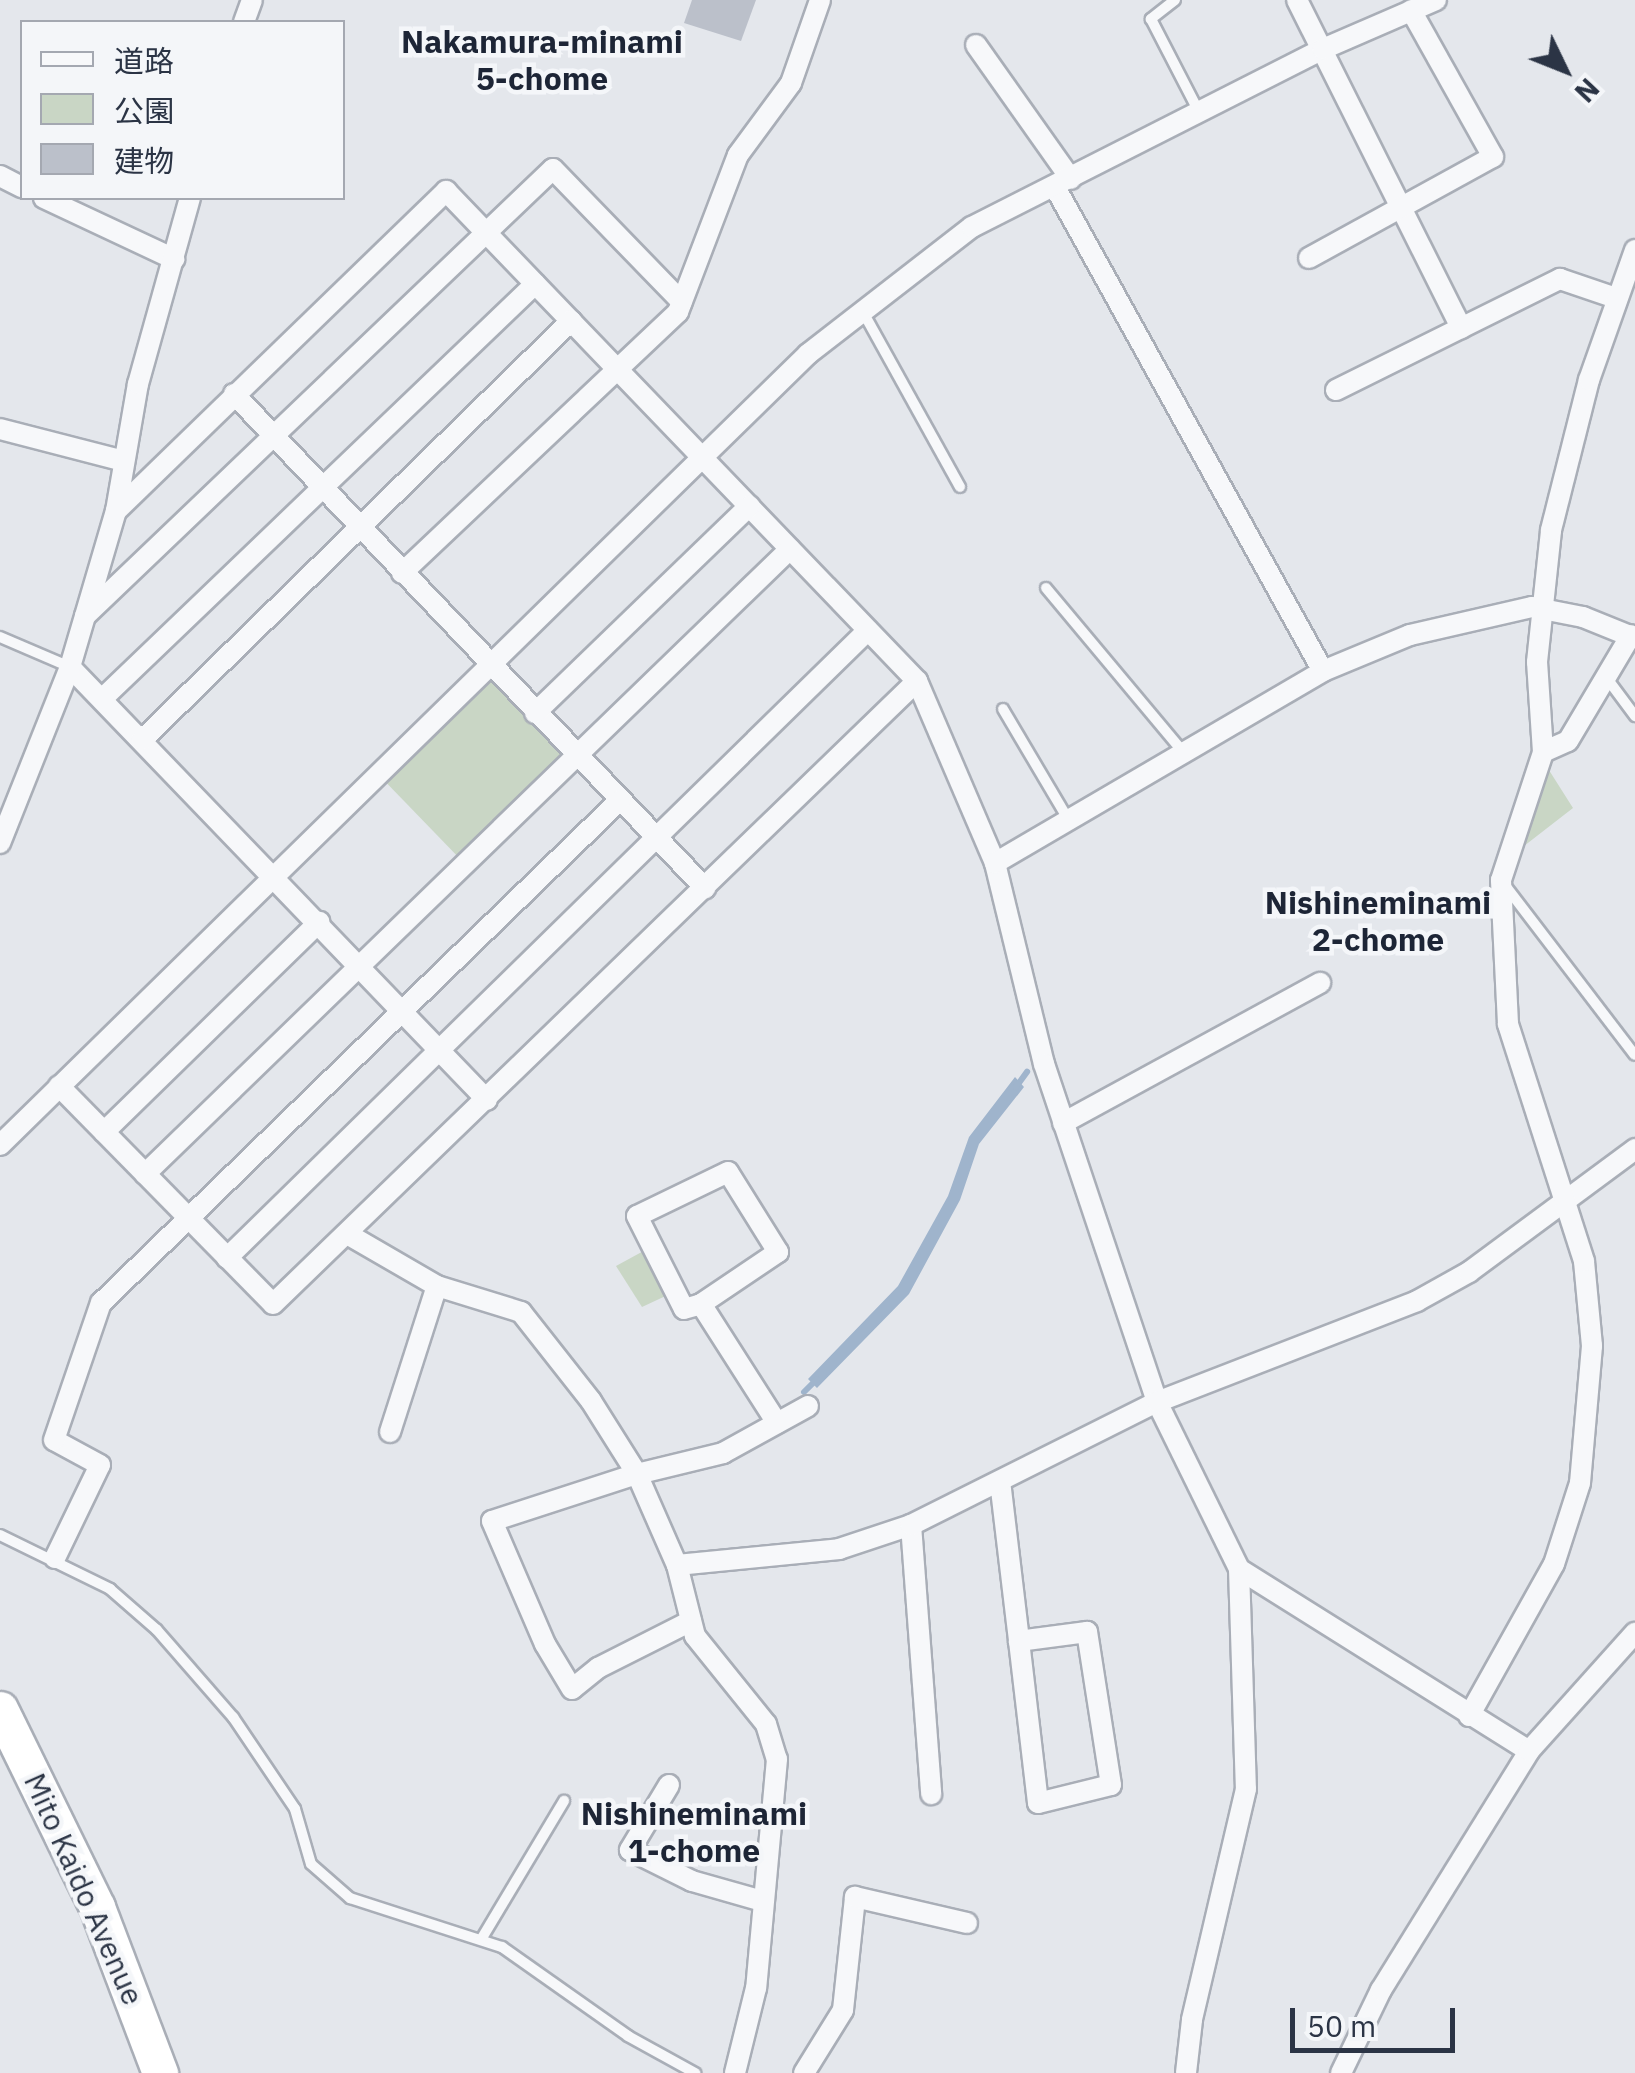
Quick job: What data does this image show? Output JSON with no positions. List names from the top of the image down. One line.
{"streets":{"highway":["Mito Kaido Avenue"]},"districts":["Nakamura-minami 5-chome","Nishineminami 2-chome","Nishineminami 1-chome"],"legend":["道路","公園","建物"],"scale_bar":"50 m","north":"bottom right"}
